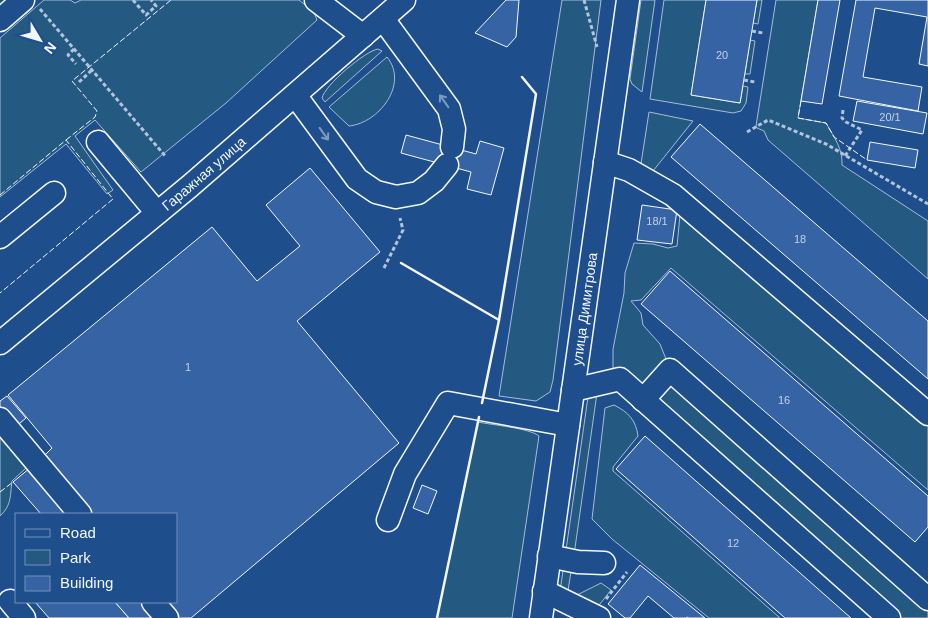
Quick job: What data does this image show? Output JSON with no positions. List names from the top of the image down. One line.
{"streets":{"street":["Гаражная улица","улица Димитрова"]},"house_numbers":["20","20/1","18/1","18","1","16","12"],"legend":["Road","Park","Building"],"north":"bottom right"}
